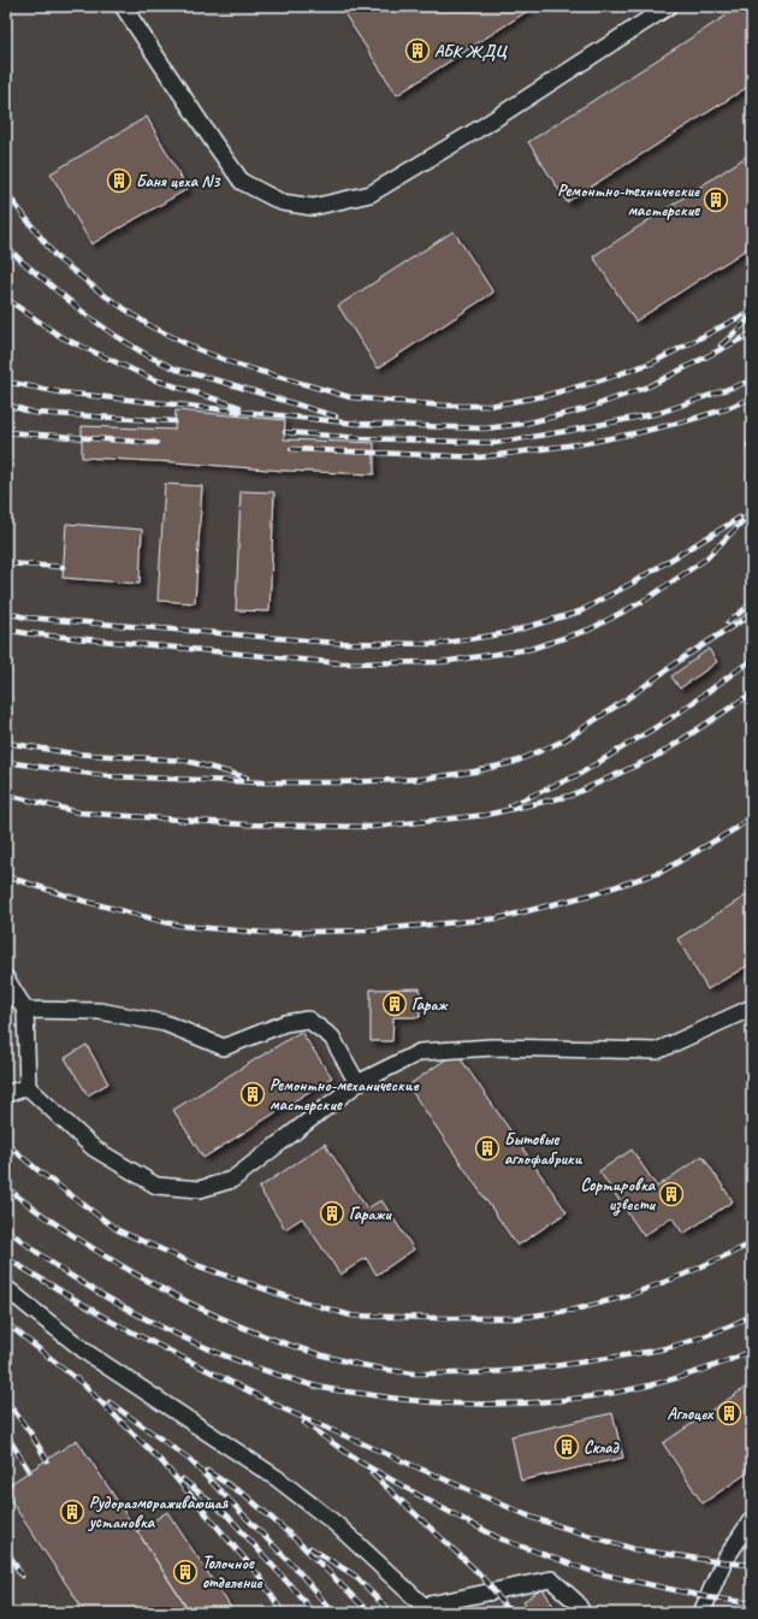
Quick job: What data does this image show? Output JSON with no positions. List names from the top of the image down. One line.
{"places":{"building":["АБК ЖДЦ","Баня цеха N3","Ремонтно-технические мастерские","Гараж","Ремонтно-механические мастерские","Бытовые аглофабрики","Сортировка извести","Гаражи","Аглоцех","Склад","Рудоразмораживающая установка","Толочное отделение"]}}
